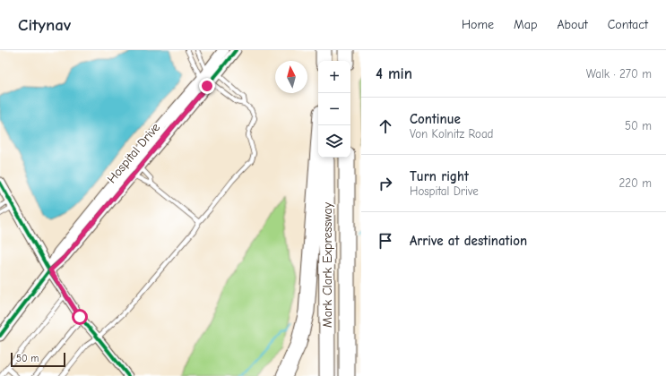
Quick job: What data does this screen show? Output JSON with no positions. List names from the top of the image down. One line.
{"streets":{"highway":["Mark Clark Expressway"],"street":["Hospital Drive"]},"scale_bar":"50 m","north":"top","page":{"header":"Citynav","nav":["Home","Map","About","Contact"],"heading":["4 min","Walk · 270 m"],"map_buttons":["+","−"],"list":[["Continue","Von Kolnitz Road","50 m"],["Turn right","Hospital Drive","220 m"],"Arrive at destination"],"scale":"50 m"}}
